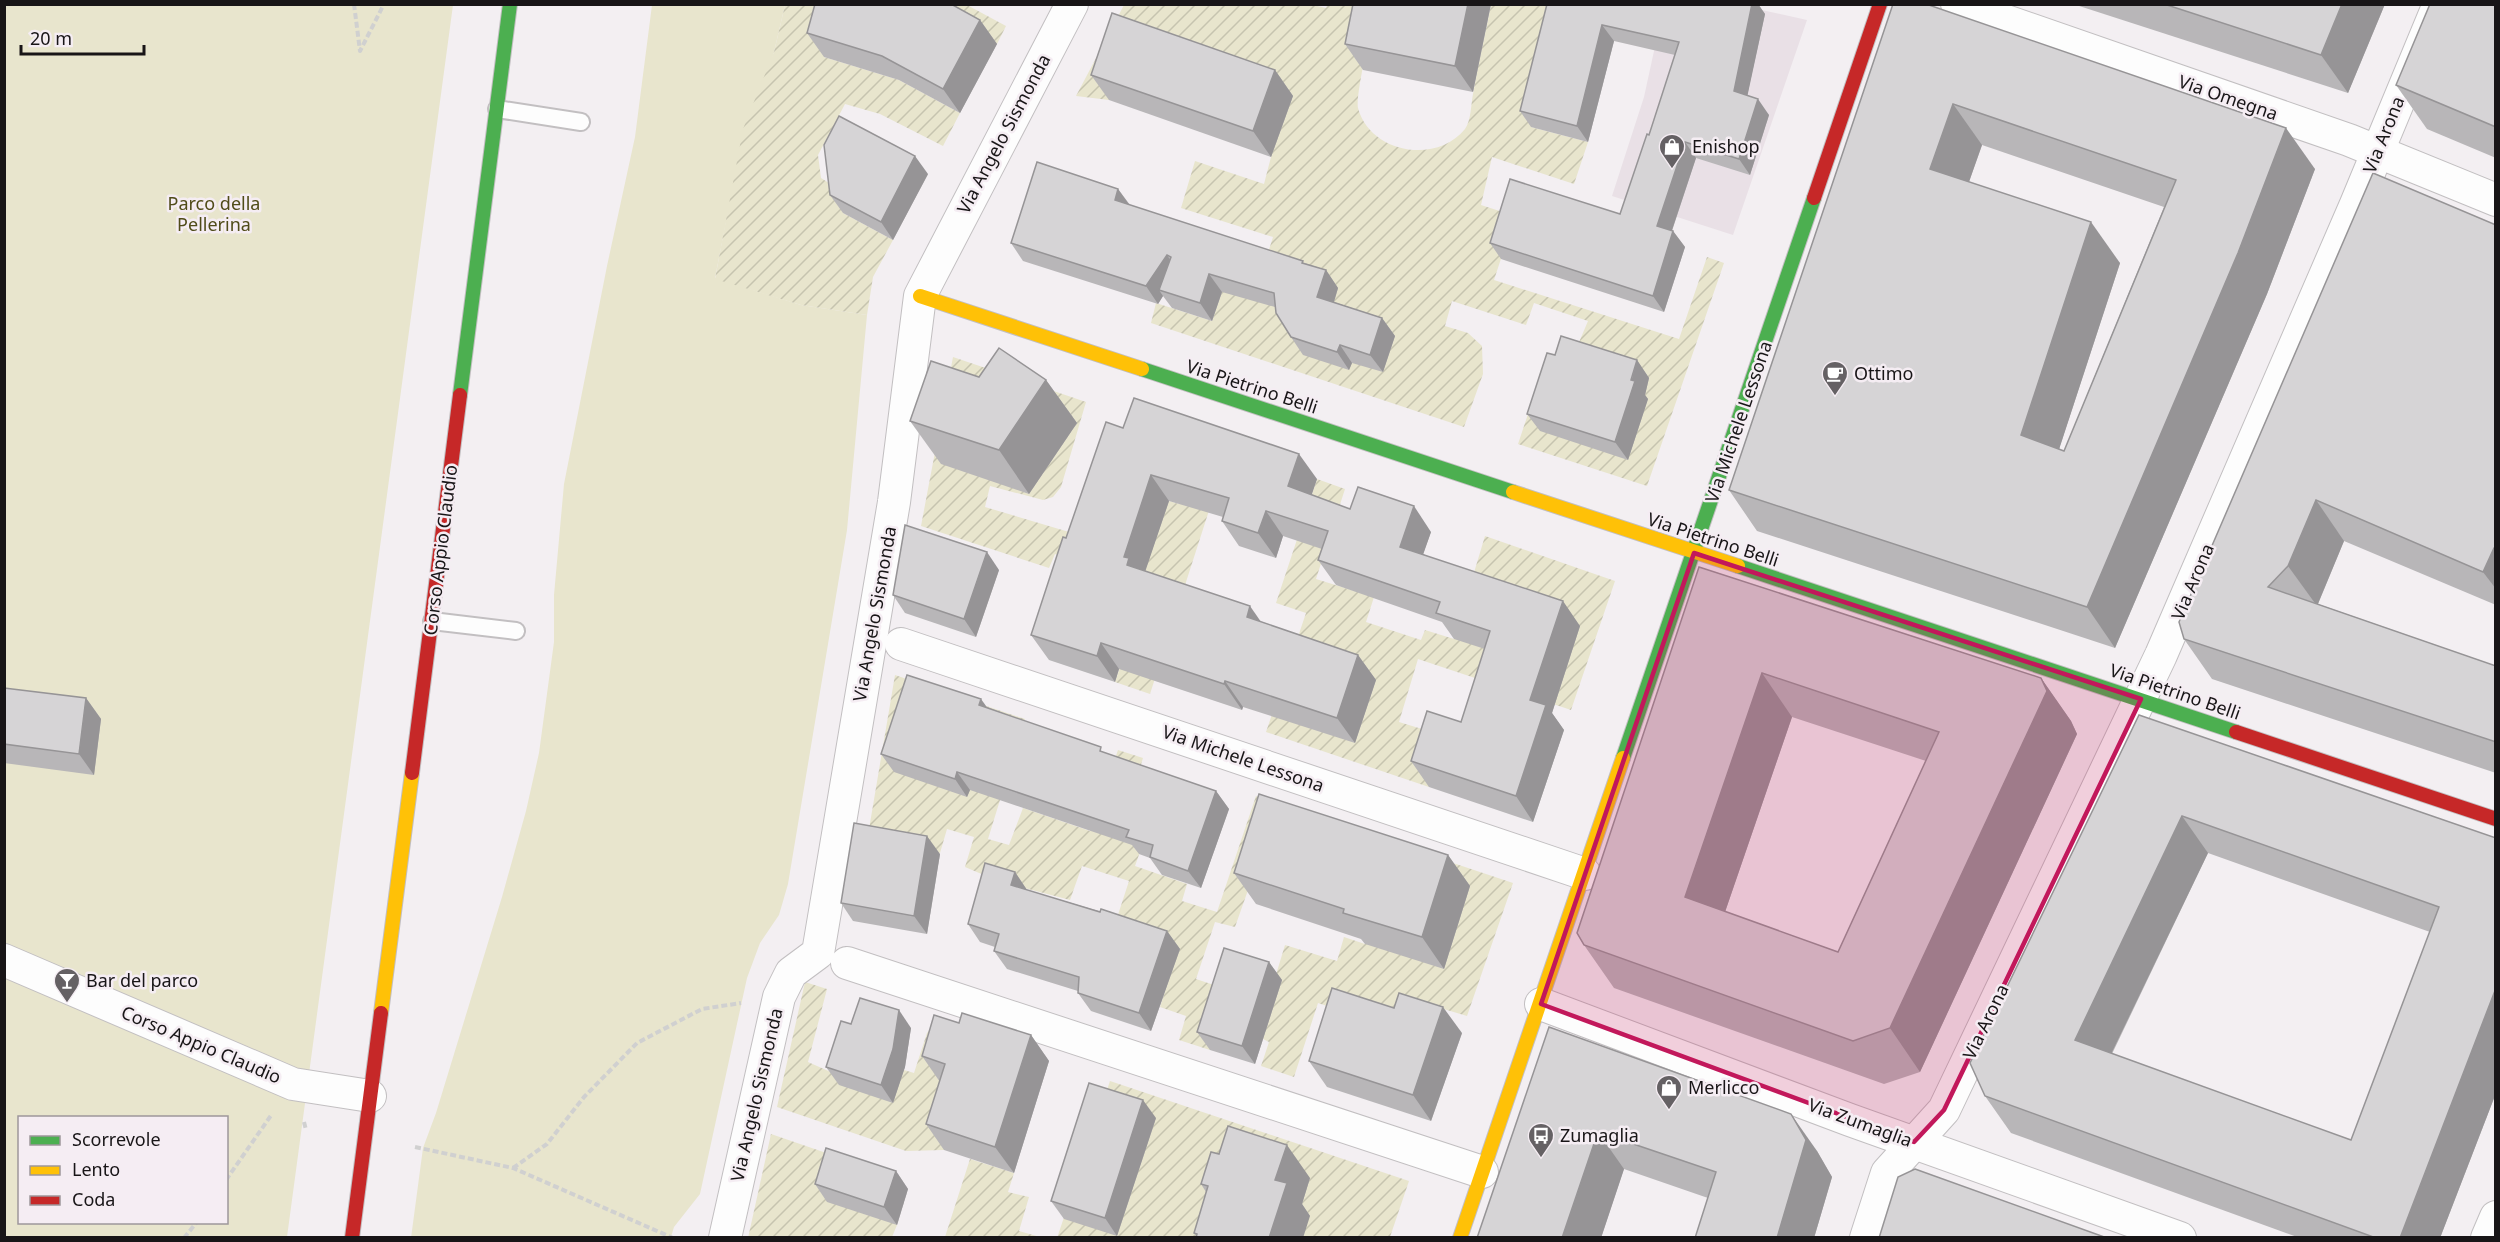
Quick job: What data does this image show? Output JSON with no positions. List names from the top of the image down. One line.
{"streets":{"street":["Via Omegna","Via Angelo Sismonda","Via Arona","Via Pietrino Belli","Via Michele Lessona","Corso Appio Claudio","Via Zumaglia"]},"crossings":[["Via Omegna","Via Arona"],["Via Angelo Sismonda","Via Pietrino Belli"],["Via Arona","Via Pietrino Belli"],["Via Arona","Via Zumaglia"],["Via Pietrino Belli","Via Michele Lessona"],["Via Michele Lessona","Via Zumaglia"]],"parks":["Parco della Pellerina"],"places":{"shop":["Enishop","Merlicco"],"cafe":["Ottimo"],"bar":["Bar del parco"],"bus stop":["Zumaglia"]},"legend":["Scorrevole","Lento","Coda"],"scale_bar":"20 m"}
